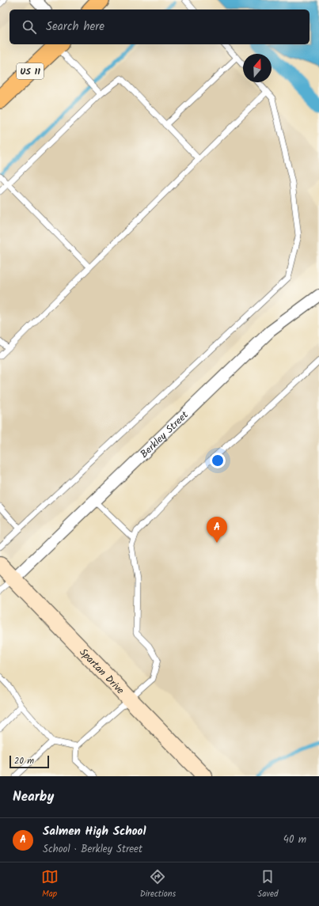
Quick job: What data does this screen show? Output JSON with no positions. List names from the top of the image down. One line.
{"streets":{"main road":["US 11"],"street":["Berkley Street","Spartan Drive"]},"crossings":[["Berkley Street","Spartan Drive"]],"scale_bar":"20 m","north":"top","page":{"search":"Search here","pins":"A","scale":"20 m","heading":"Nearby","list":[{"mark":"A","name":"Salmen High School","note":"School · Berkley Street","value":"40 m"}],"nav":["Map","Directions","Saved"]}}
